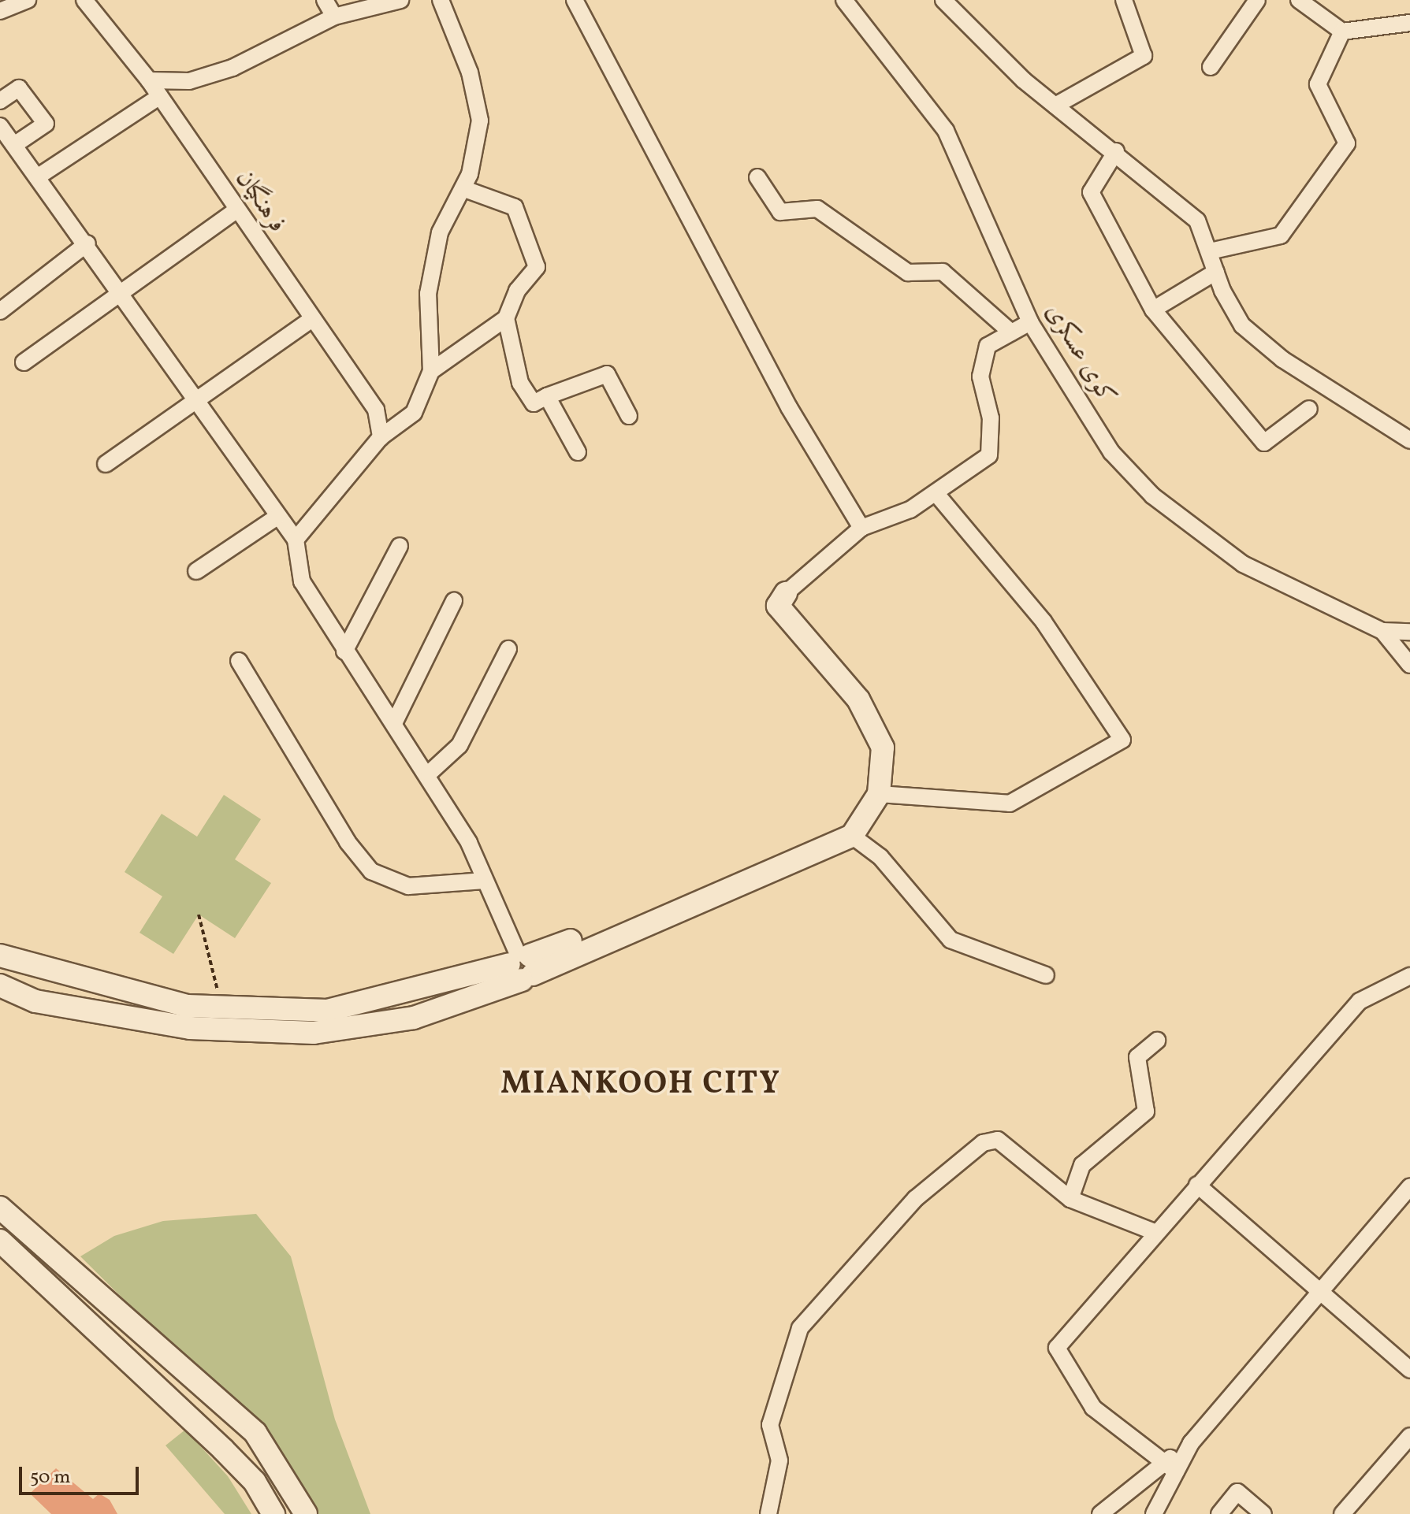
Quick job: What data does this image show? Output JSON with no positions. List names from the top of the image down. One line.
{"streets":{"street":["فرهنگیان","کوی عسکری"]},"districts":["MIANKOOH CITY"],"scale_bar":"50 m"}
